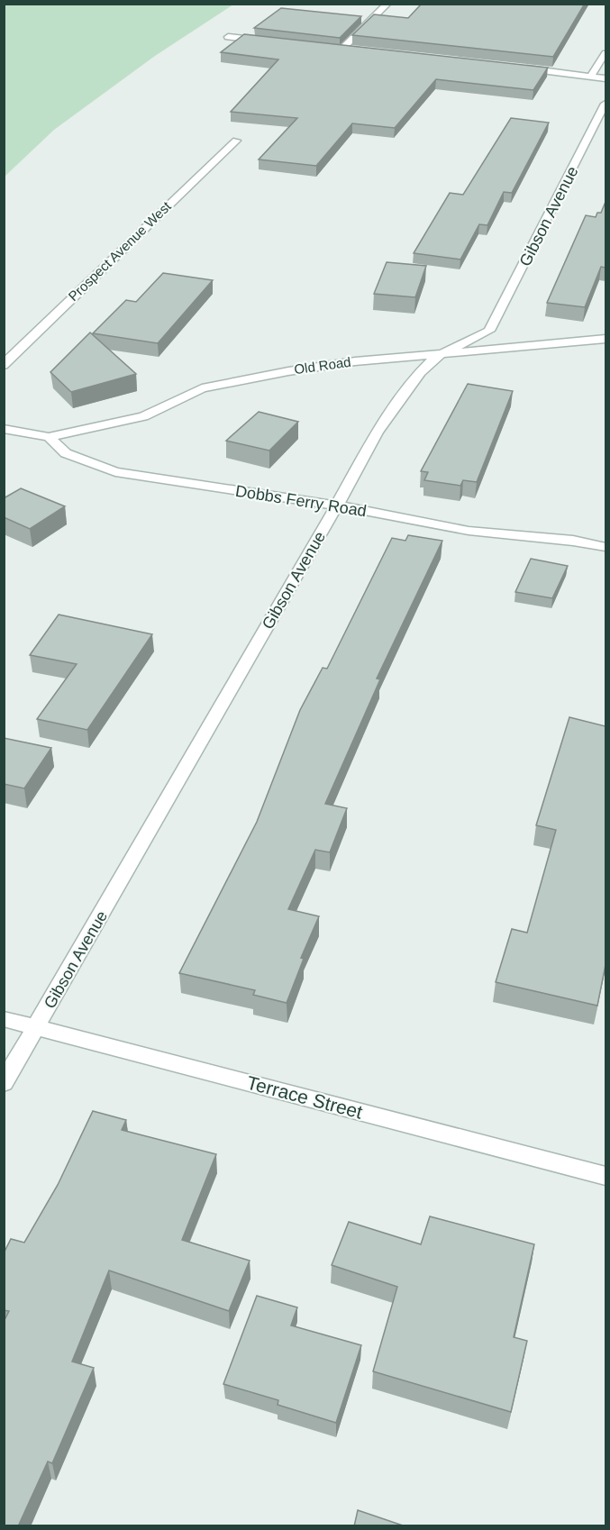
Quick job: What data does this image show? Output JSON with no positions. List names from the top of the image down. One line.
{"streets":{"street":["Gibson Avenue","Prospect Avenue West","Old Road","Dobbs Ferry Road","Terrace Street"]},"crossings":[["Gibson Avenue","Old Road"],["Gibson Avenue","Dobbs Ferry Road"],["Gibson Avenue","Terrace Street"],["Old Road","Dobbs Ferry Road"]]}
